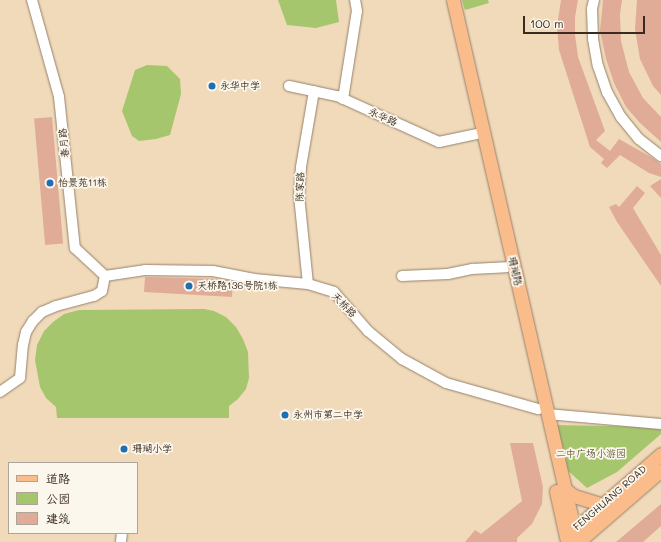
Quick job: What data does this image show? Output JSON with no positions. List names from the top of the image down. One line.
{"streets":{"main road":["珊瑚路","FENGHUANG ROAD"],"street":["永华路","春月路","陈家路","天桥路"]},"crossings":[["永华路","陈家路"],["永华路","珊瑚路"],["春月路","天桥路"],["陈家路","天桥路"],["珊瑚路","天桥路"],["珊瑚路","FENGHUANG ROAD"]],"parks":["二中广场小游园"],"places":["永华中学","怡景苑11栋","天桥路136号院1栋","永州市第二中学","珊瑚小学"],"legend":["道路","公园","建筑"],"scale_bar":"100 m"}
